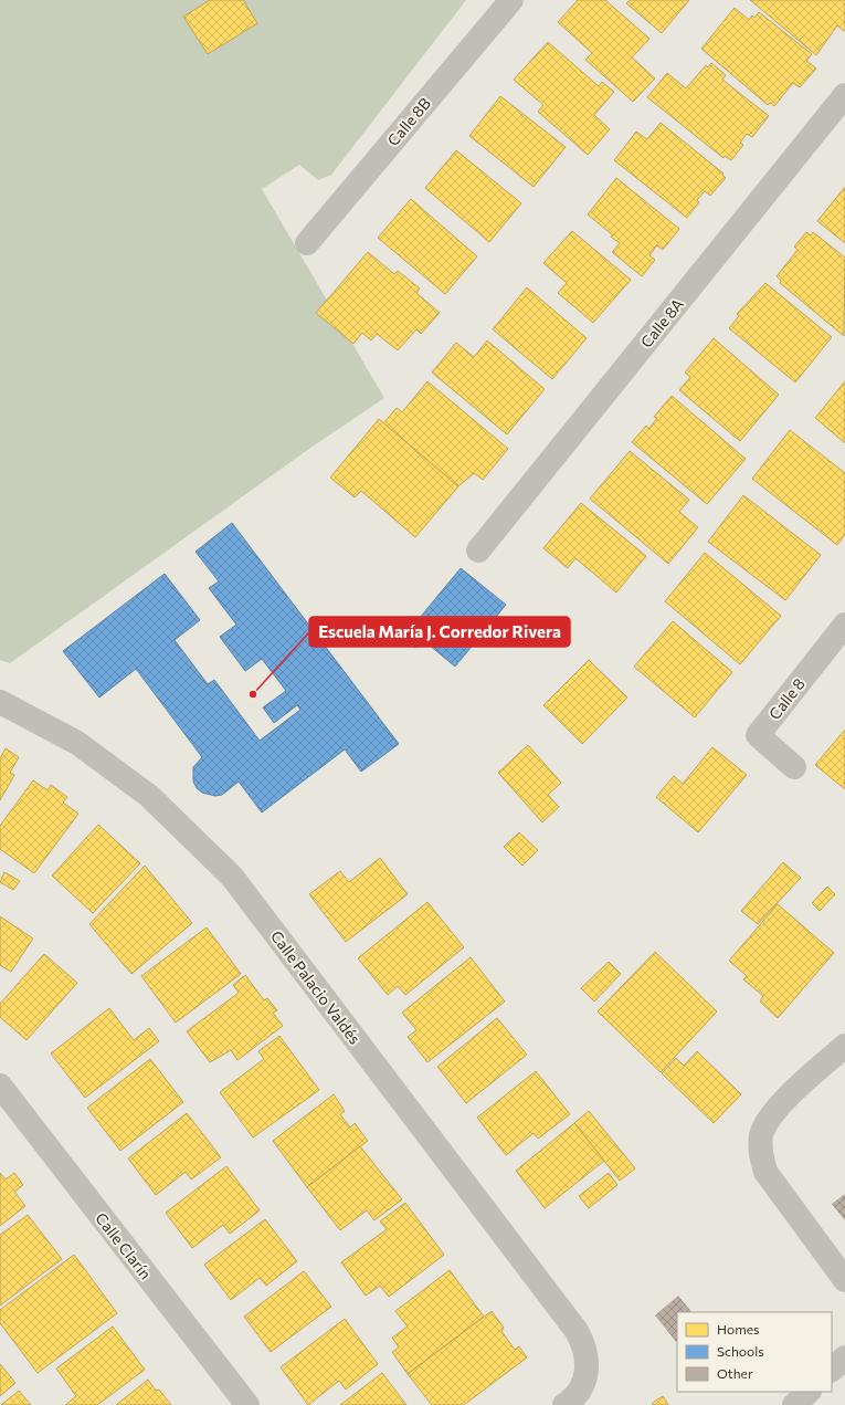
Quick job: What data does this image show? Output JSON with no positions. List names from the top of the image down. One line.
{"streets":{"street":["Calle 8B","Calle 8A","Calle 8","Calle Palacio Valdés","Calle Clarín"]},"places":["Escuela María J. Corredor Rivera"],"legend":["Homes","Schools","Other"]}
